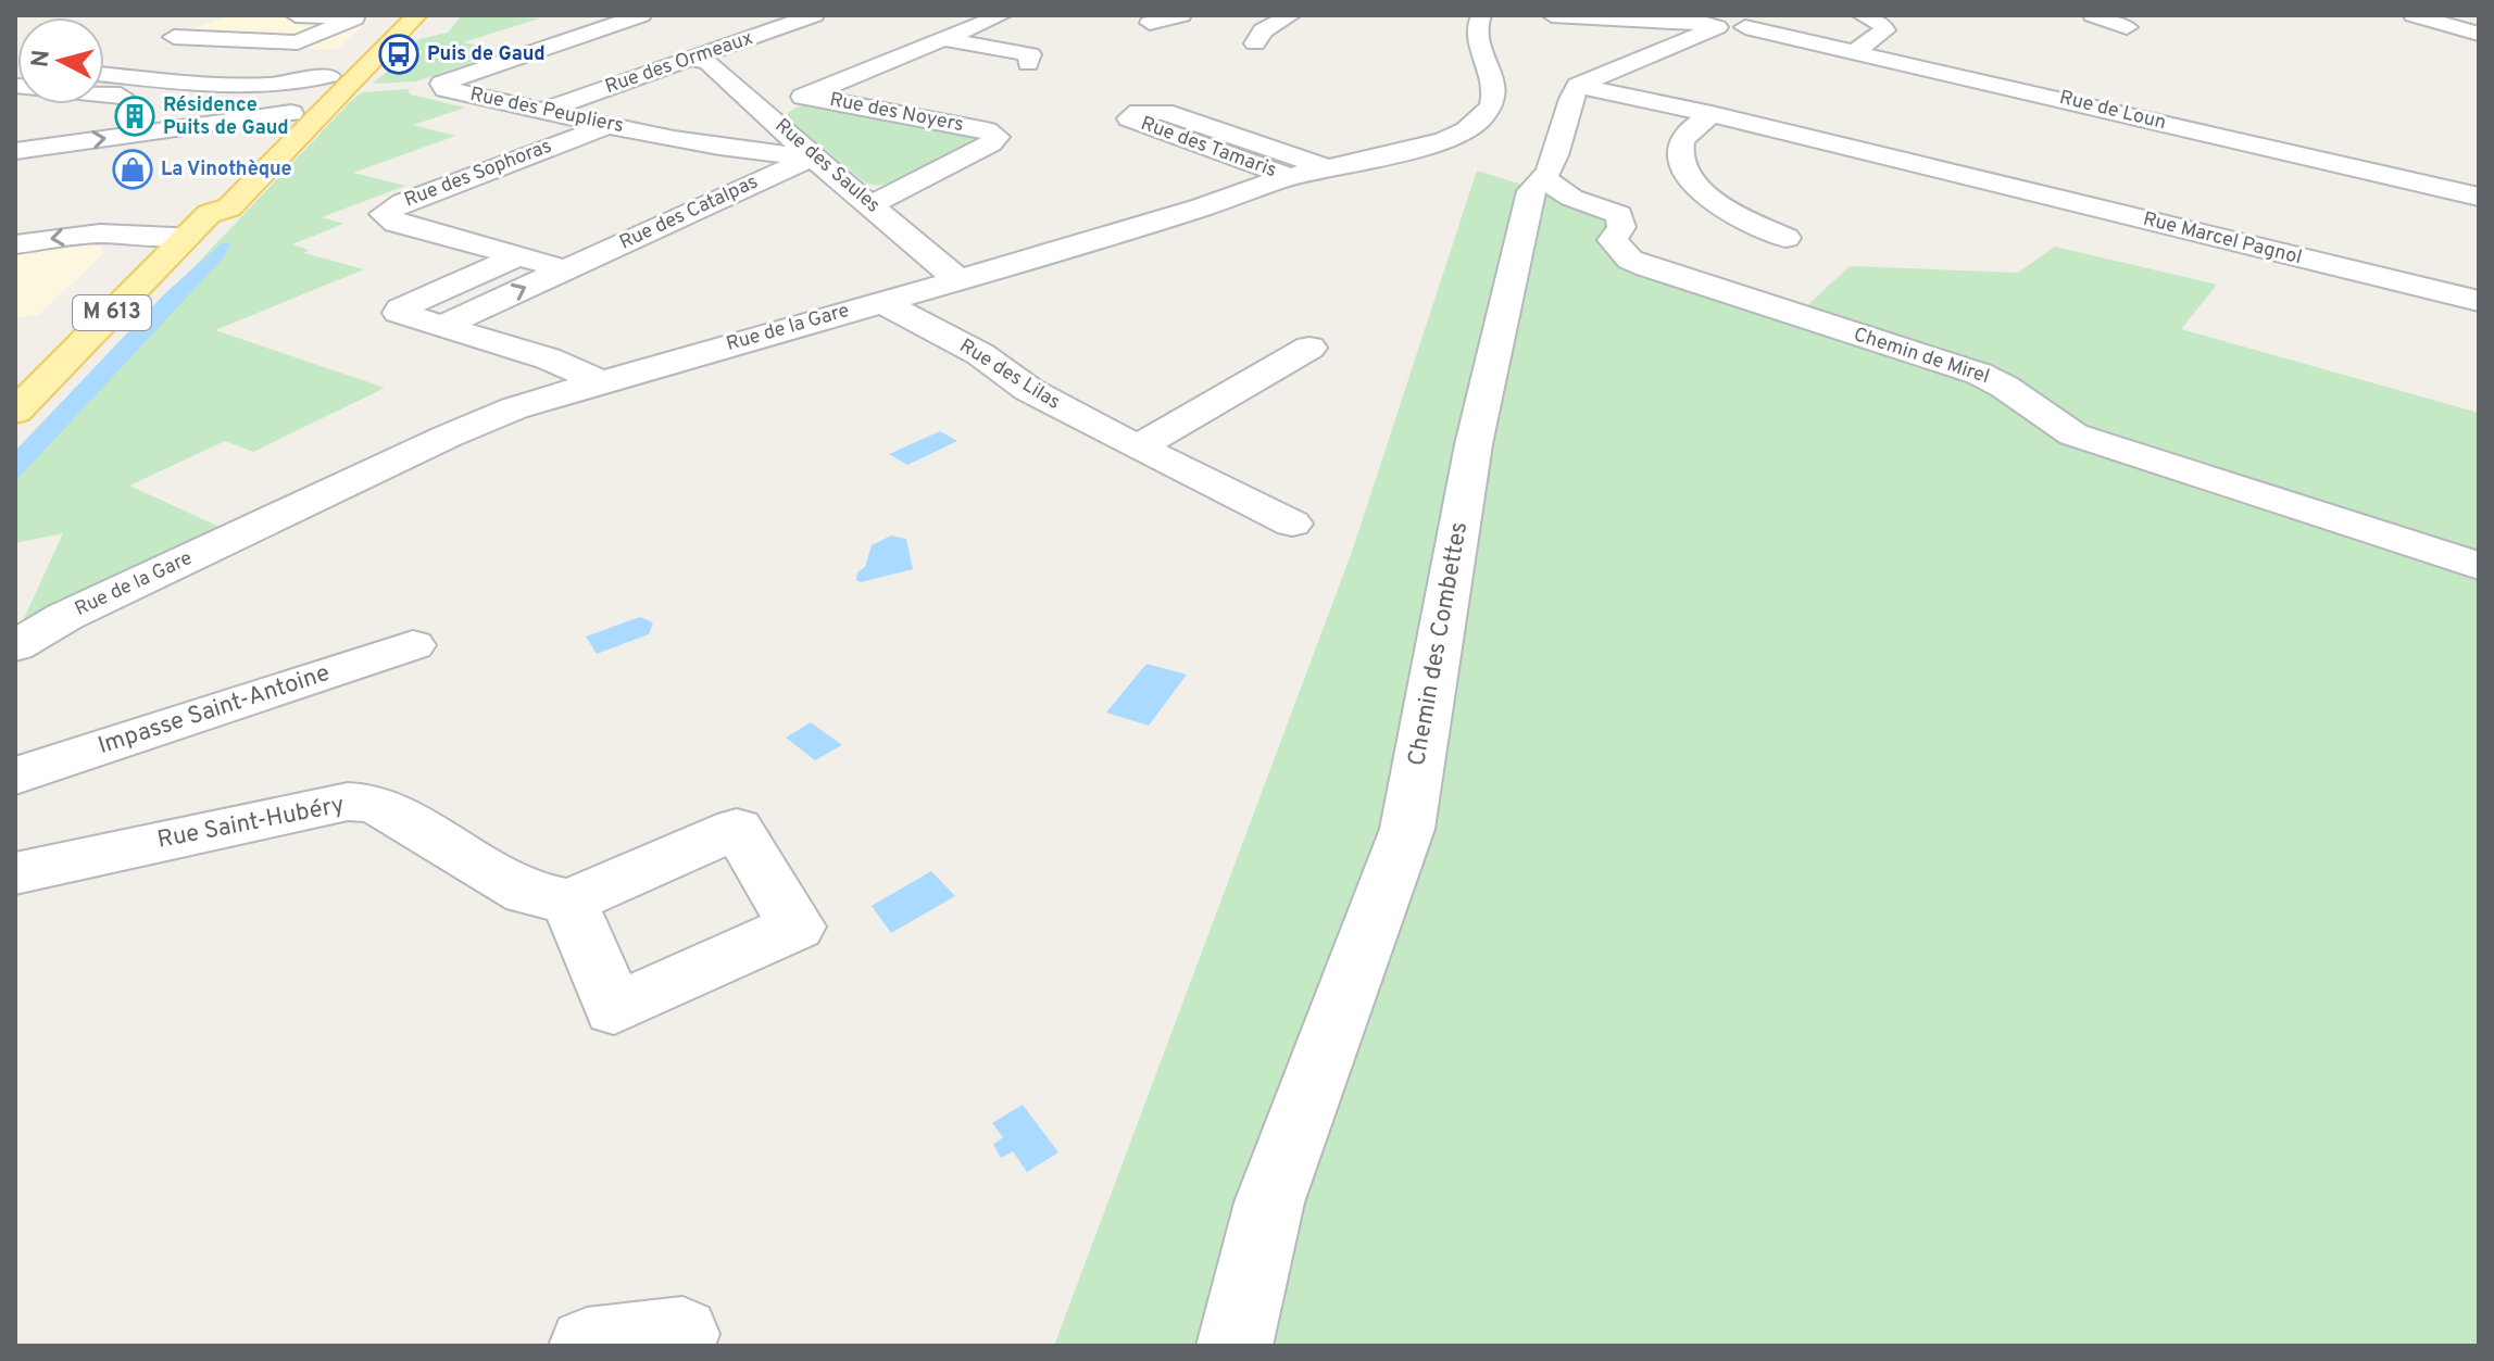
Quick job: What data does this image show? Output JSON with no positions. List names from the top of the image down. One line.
{"streets":{"main road":["M 613"],"street":["Rue des Ormeaux","Rue des Peupliers","Rue de Loun","Rue des Noyers","Rue des Tamaris","Rue des Saules","Rue des Sophoras","Rue des Catalpas","Rue Marcel Pagnol","Rue de la Gare","Chemin de Mirel","Rue des Lilas","Chemin des Combettes","Impasse Saint-Antoine","Rue Saint-Hubéry"]},"crossings":[["Rue des Ormeaux","Rue des Peupliers"],["Rue des Ormeaux","Rue des Saules"],["Rue des Peupliers","Rue des Saules"],["Rue des Peupliers","Rue des Sophoras"],["Rue des Peupliers","Rue des Catalpas"],["Rue des Noyers","Rue des Saules"],["Rue des Tamaris","Rue de la Gare"],["Rue des Saules","Rue des Catalpas"],["Rue des Saules","Rue de la Gare"],["Rue Marcel Pagnol","Chemin des Combettes"],["Rue de la Gare","Rue des Lilas"],["Chemin de Mirel","Chemin des Combettes"]],"places":{"bus stop":["Puis de Gaud"],"building":["Résidence Puits de Gaud"],"shop":["La Vinothèque"]},"north":"left"}
